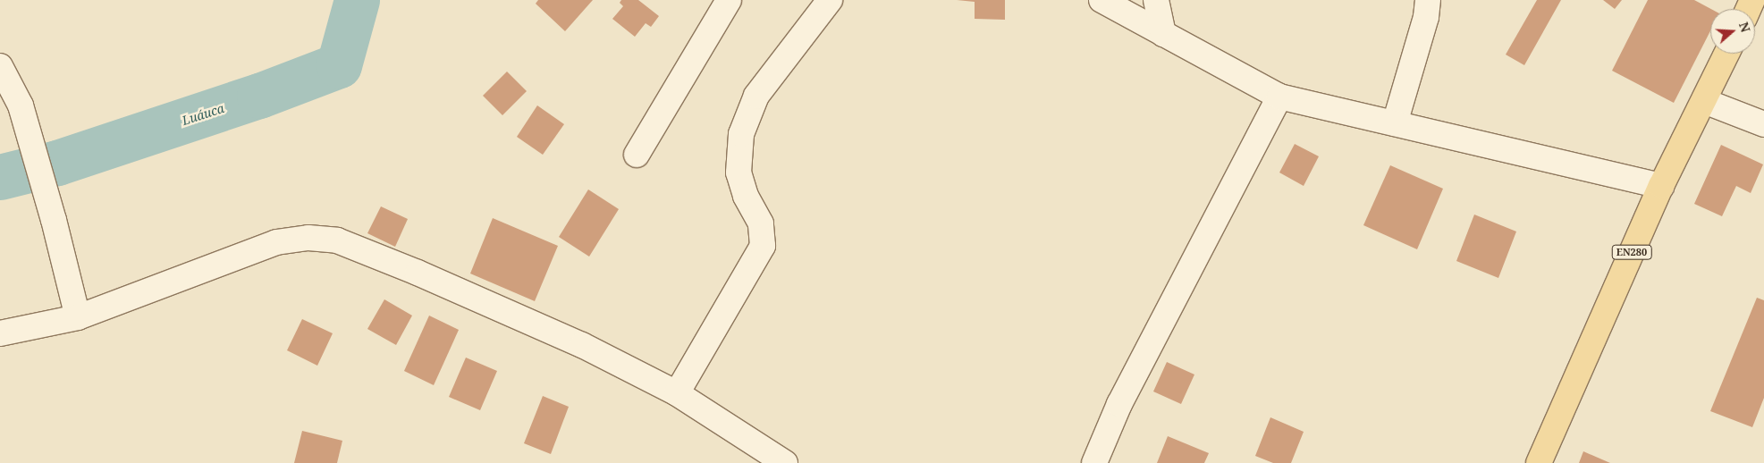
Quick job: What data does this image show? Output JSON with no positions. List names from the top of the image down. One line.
{"streets":{"main road":["EN280"]},"water":["Luáuca"],"north":"right"}
